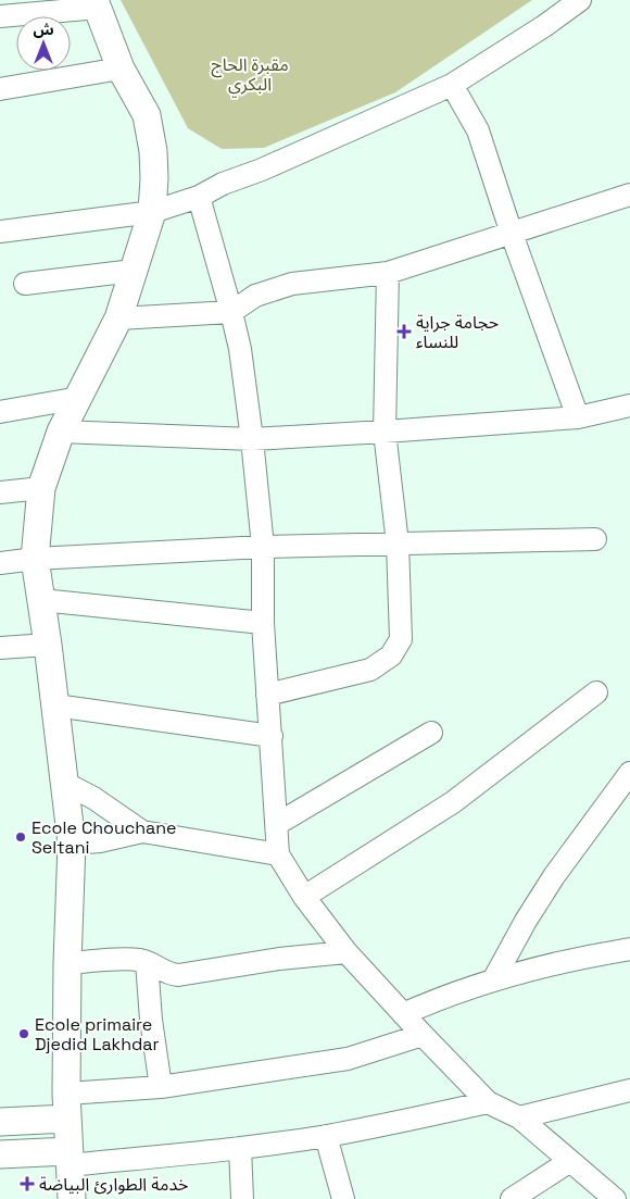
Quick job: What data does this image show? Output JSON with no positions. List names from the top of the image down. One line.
{"parks":["مقبرة الحاج البكري"],"places":{"health":["حجامة جراية للنساء","خدمة الطوارئ البياضة"],"other":["Ecole Chouchane Seltani","Ecole primaire Djedid Lakhdar"]},"north":"top"}
